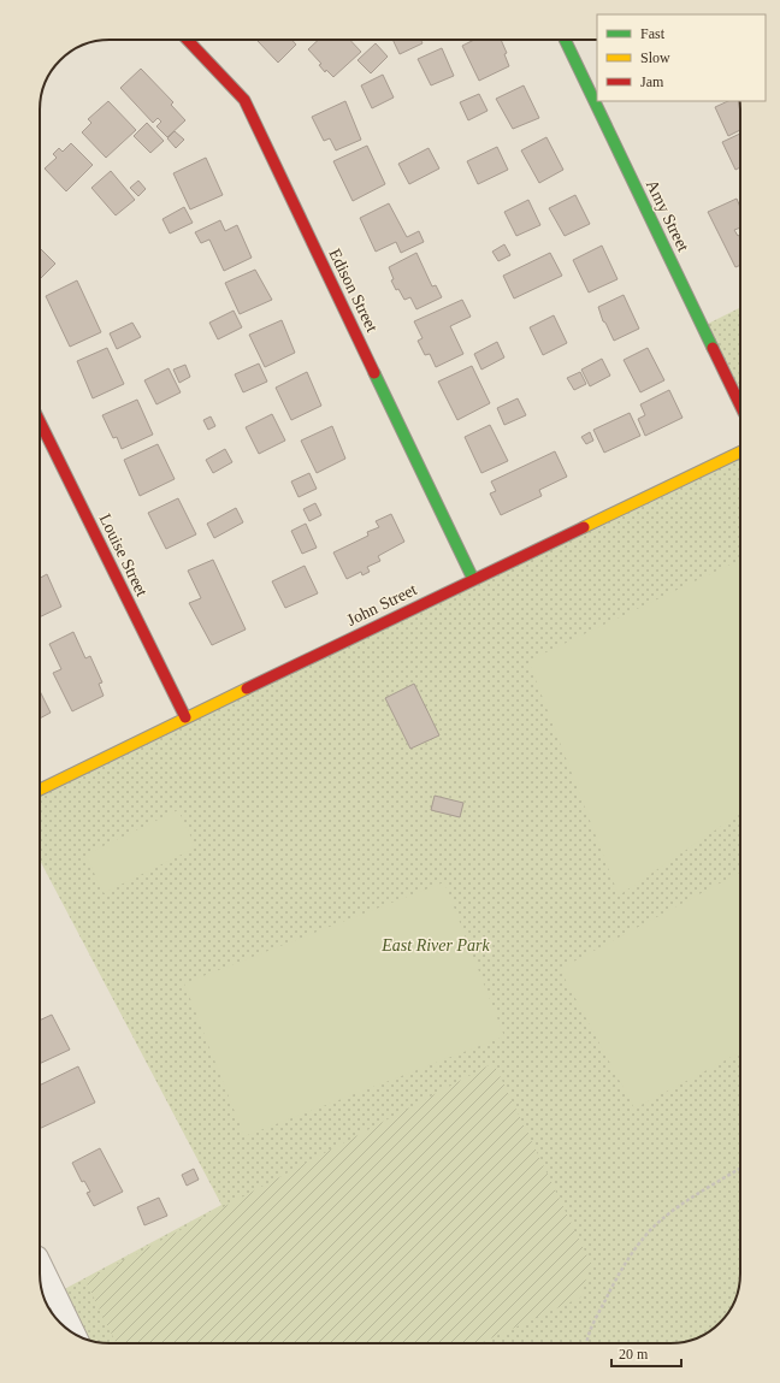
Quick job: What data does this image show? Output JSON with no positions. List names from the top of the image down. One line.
{"streets":{"street":["Amy Street","Edison Street","Louise Street","John Street"]},"crossings":[["Edison Street","John Street"],["Louise Street","John Street"]],"parks":["East River Park"],"legend":["Fast","Slow","Jam"],"scale_bar":"20 m"}
